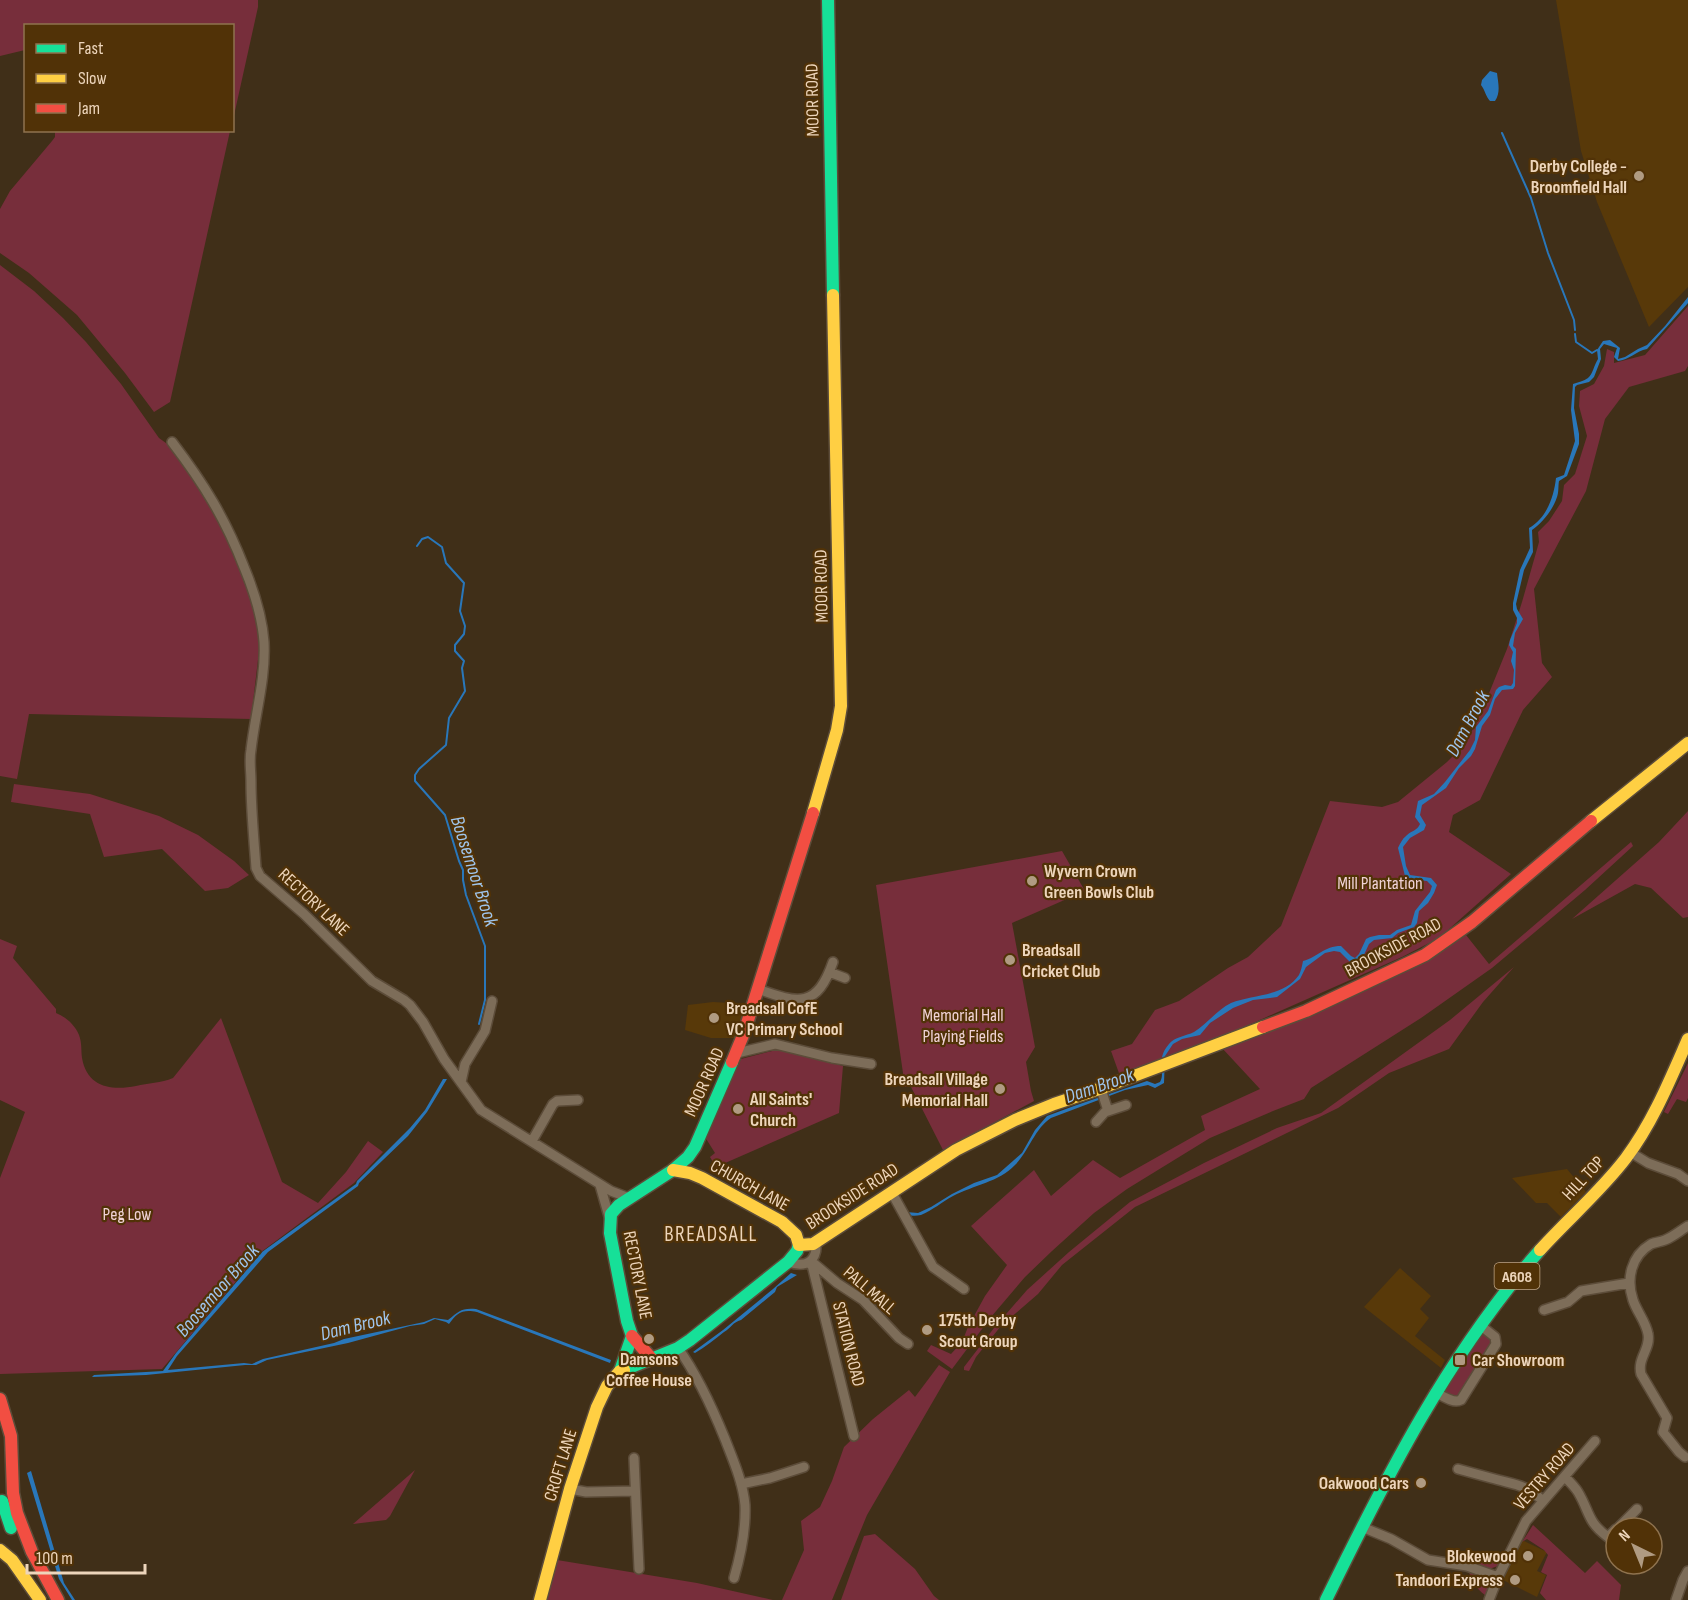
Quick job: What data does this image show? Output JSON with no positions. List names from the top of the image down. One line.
{"streets":{"main road":["MOOR ROAD","RECTORY LANE","BROOKSIDE ROAD","HILL TOP","CHURCH LANE","A608","CROFT LANE"],"street":["PALL MALL","STATION ROAD","VESTRY ROAD"]},"crossings":[["MOOR ROAD","RECTORY LANE"],["MOOR ROAD","CHURCH LANE"],["RECTORY LANE","BROOKSIDE ROAD"],["RECTORY LANE","CROFT LANE"],["BROOKSIDE ROAD","CHURCH LANE"],["BROOKSIDE ROAD","STATION ROAD"],["PALL MALL","STATION ROAD"]],"districts":["BREADSALL"],"water":["Dam Brook","Boosemoor Brook"],"parks":["Mill Plantation","Memorial Hall Playing Fields","Peg Low"],"places":{"other":["Derby College - Broomfield Hall","Wyvern Crown Green Bowls Club","Breadsall Cricket Club","Breadsall CofE VC Primary School","Breadsall Village Memorial Hall","All Saints' Church","175th Derby Scout Group","Damsons Coffee House","Oakwood Cars","Blokewood","Tandoori Express"],"transit":["Car Showroom"]},"legend":["Fast","Slow","Jam"],"scale_bar":"100 m","north":"top left"}
